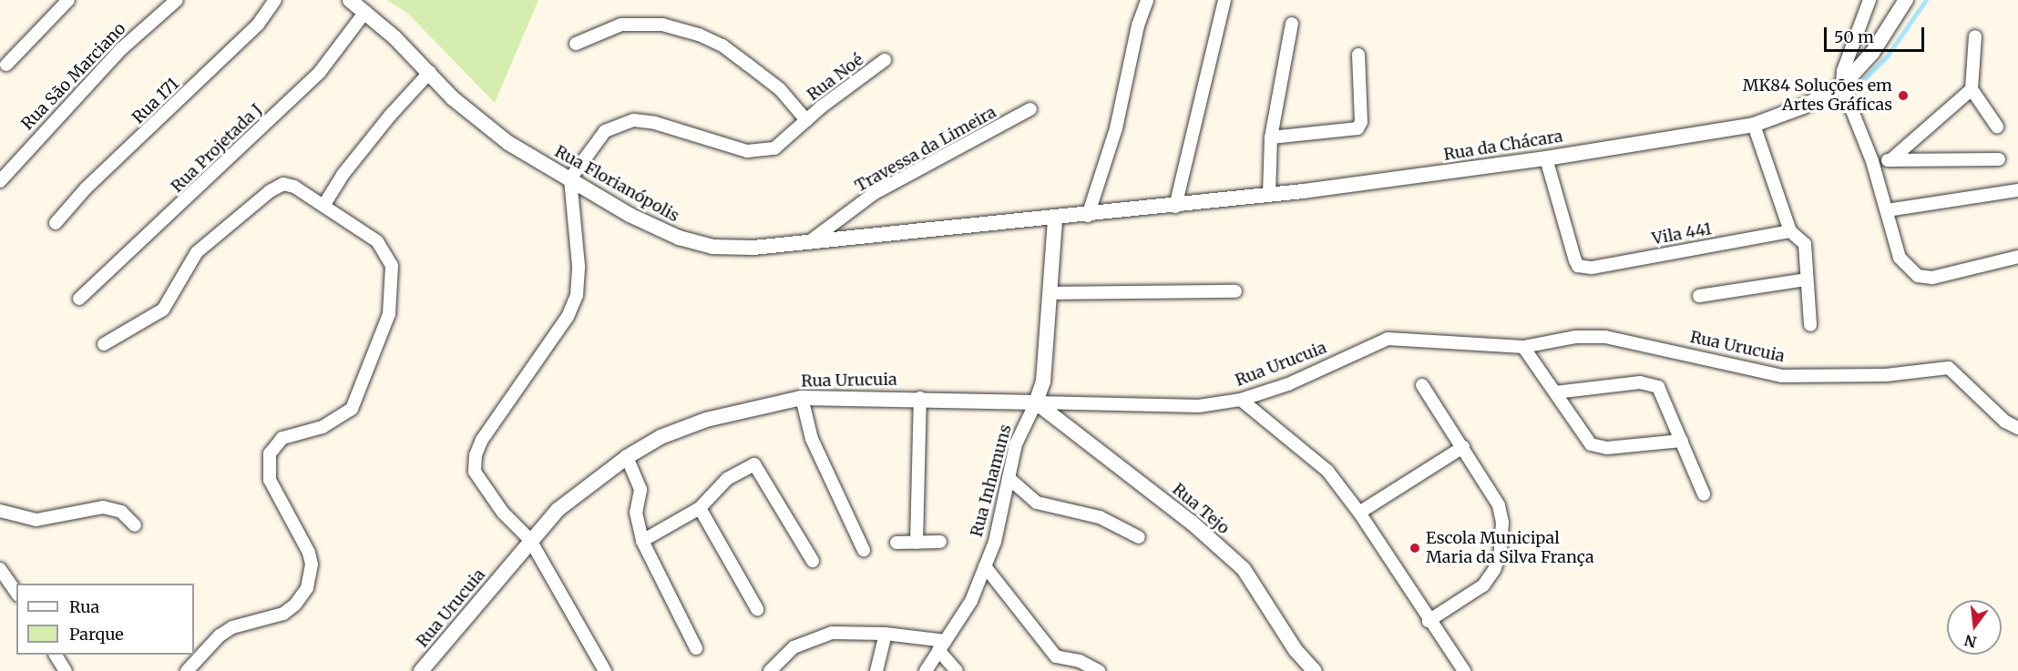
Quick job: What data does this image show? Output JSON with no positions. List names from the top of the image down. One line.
{"streets":{"street":["Rua São Marciano","Rua Noé","Rua 171","Rua da Chácara","Rua Projetada J","Travessa da Limeira","Rua Florianópolis","Vila 441","Rua Urucuia","Rua Inhamuns","Rua Tejo"]},"crossings":[["Rua Noé","Rua Florianópolis"],["Rua da Chácara","Rua Florianópolis"],["Rua da Chácara","Vila 441"],["Rua da Chácara","Rua Inhamuns"],["Rua Projetada J","Rua Florianópolis"],["Travessa da Limeira","Rua Florianópolis"],["Rua Florianópolis","Rua Inhamuns"],["Rua Urucuia","Rua Inhamuns"],["Rua Urucuia","Rua Tejo"],["Rua Inhamuns","Rua Tejo"]],"places":["MK84 Soluções em Artes Gráficas","Escola Municipal Maria da Silva França"],"legend":["Rua","Parque"],"scale_bar":"50 m","north":"bottom"}
